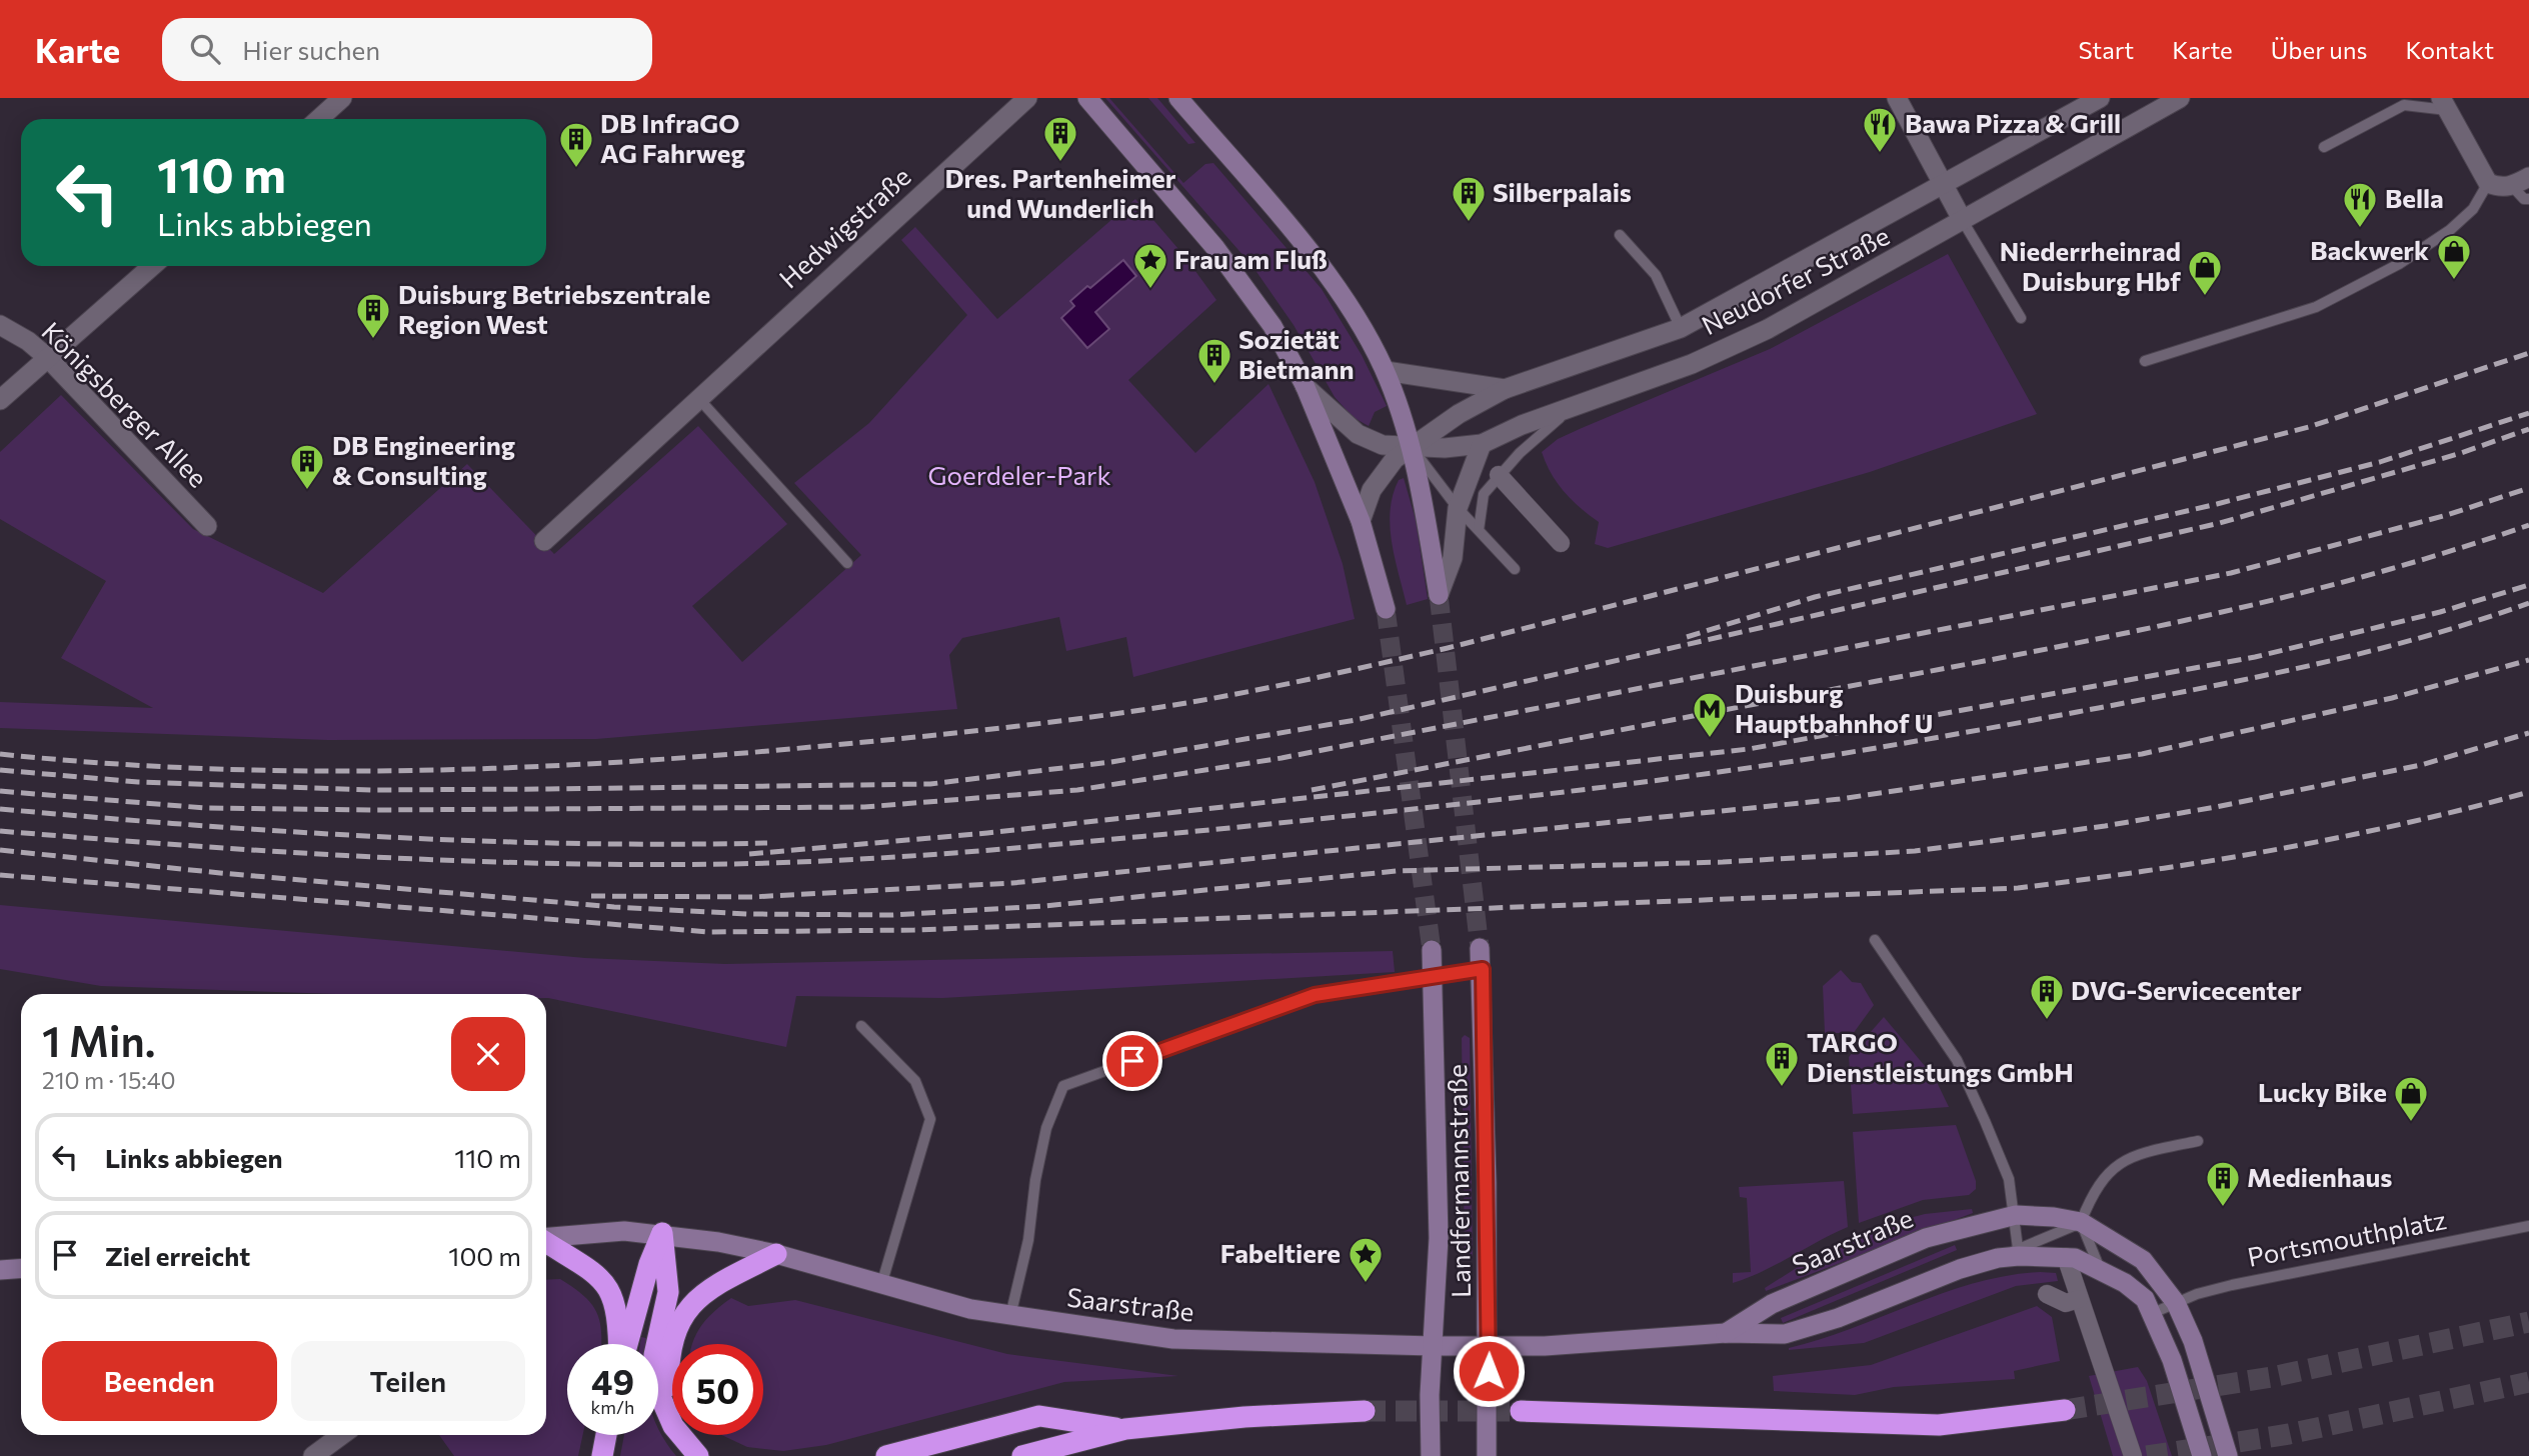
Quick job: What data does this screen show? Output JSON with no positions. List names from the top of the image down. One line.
{"streets":{"main road":["Landfermannstraße","Saarstraße"],"street":["Hedwigstraße","Neudorfer Straße","Königsberger Allee"],"lane":["Portsmouthplatz"]},"crossings":[["Landfermannstraße","Saarstraße"]],"parks":["Goerdeler-Park"],"places":{"restaurant":["Bawa Pizza & Grill","Bella"],"building":["Dres. Partenheimer und Wunderlich","DB InfraGO AG Fahrweg","Silberpalais","Duisburg Betriebszentrale Region West","Sozietät Bietmann","DB Engineering & Consulting","DVG-Servicecenter","TARGO Dienstleistungs GmbH","Medienhaus"],"shop":["Backwerk","Niederrheinrad Duisburg Hbf","Lucky Bike"],"place":["Frau am Fluß","Fabeltiere"],"metro station":["Duisburg Hauptbahnhof U"]},"page":{"header":"Karte","search":"Hier suchen","nav":["Start","Karte","Über uns","Kontakt"],"turn":["110 m","Links abbiegen"],"heading":["1 Min.","210 m · 15:40"],"list":[{"name":"Links abbiegen","value":"110 m"},{"name":"Ziel erreicht","value":"100 m"}],"buttons":["Beenden","Teilen"],"speed":"49 km/h","limit":"50"}}
